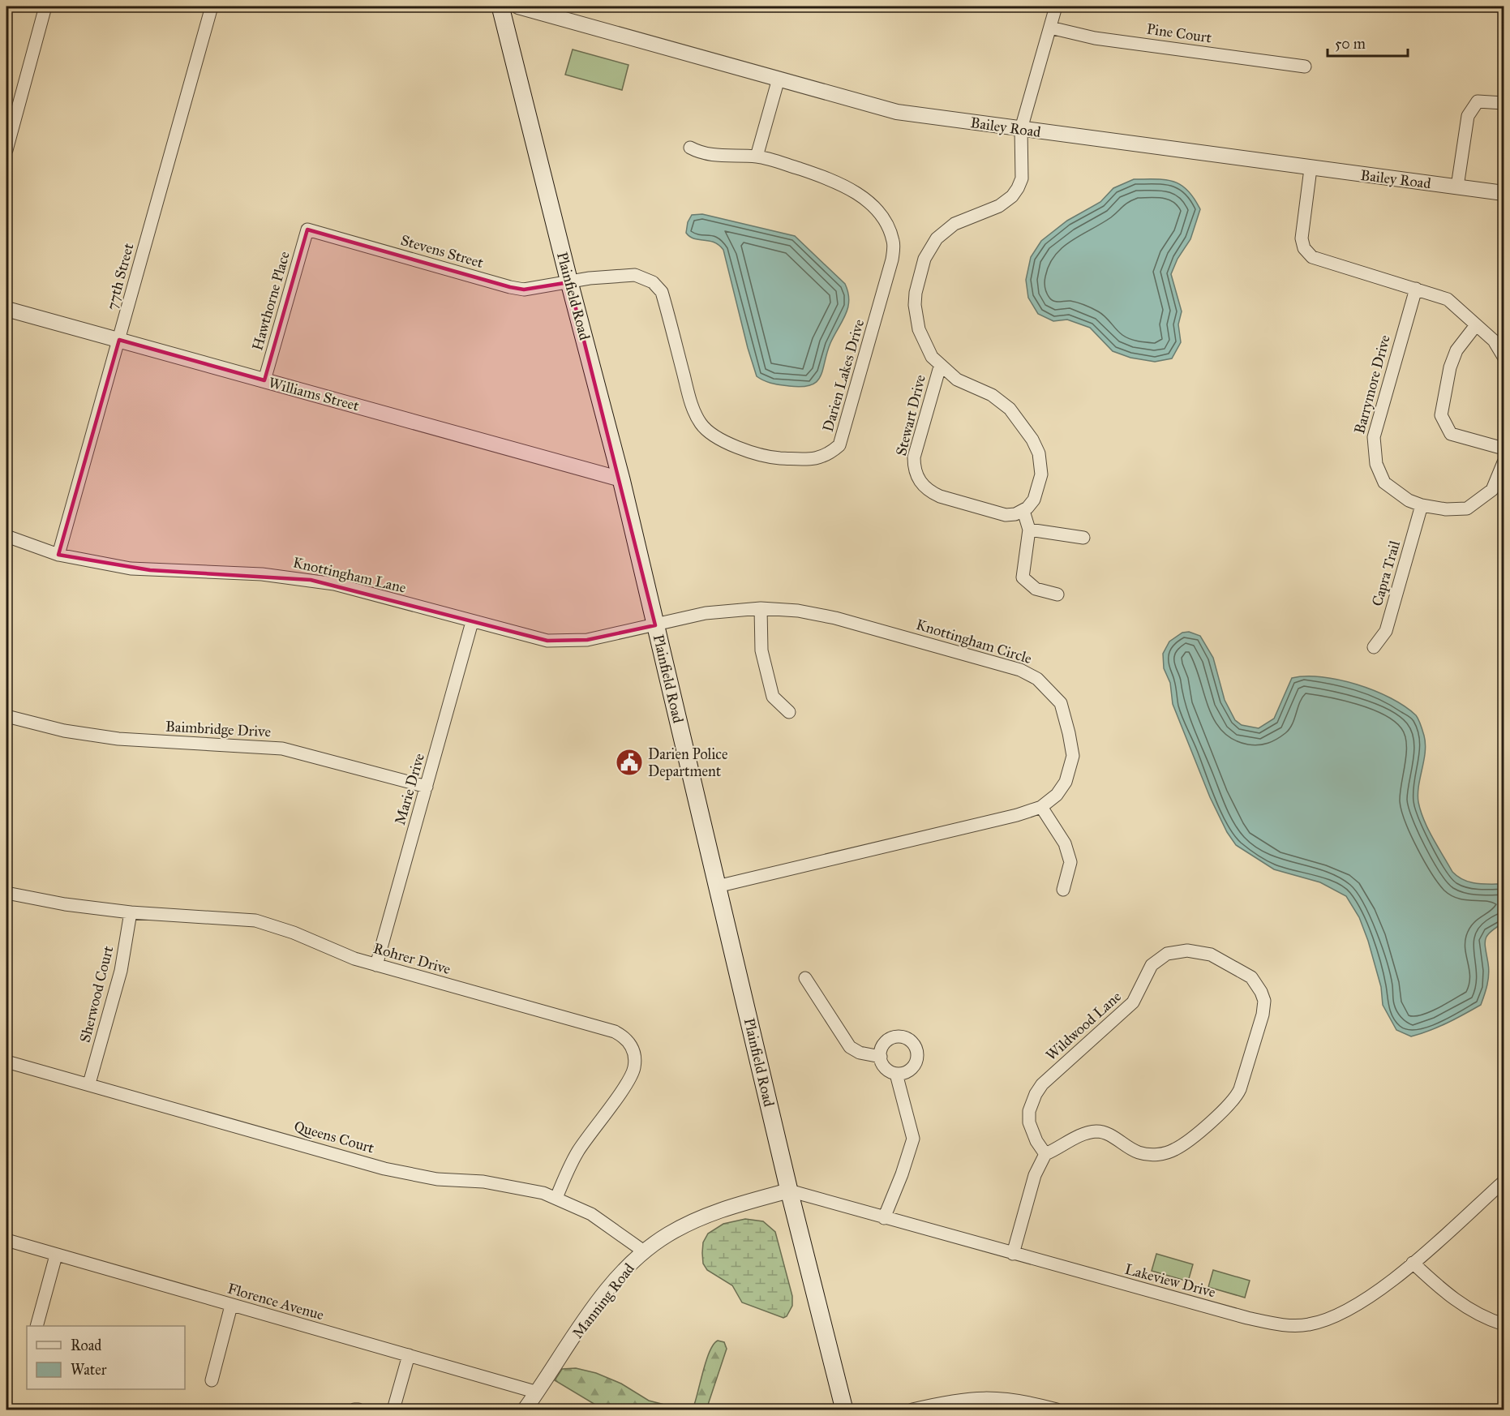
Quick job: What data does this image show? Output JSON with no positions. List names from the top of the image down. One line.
{"streets":{"main road":["Plainfield Road"],"street":["Pine Court","Bailey Road","Stevens Street","77th Street","Hawthorne Place","Darien Lakes Drive","Barrymore Drive","Williams Street","Stewart Drive","Capra Trail","Knottingham Lane","Knottingham Circle","Baimbridge Drive","Marie Drive","Rohrer Drive","Sherwood Court","Wildwood Lane","Queens Court","Lakeview Drive","Manning Road","Florence Avenue"]},"crossings":[["Pine Court","Stewart Drive"],["Bailey Road","Stewart Drive"],["Stevens Street","Plainfield Road"],["Stevens Street","Hawthorne Place"],["Stevens Street","Darien Lakes Drive"],["77th Street","Williams Street"],["77th Street","Knottingham Lane"],["Plainfield Road","Darien Lakes Drive"],["Plainfield Road","Williams Street"],["Plainfield Road","Knottingham Lane"],["Plainfield Road","Knottingham Circle"],["Plainfield Road","Lakeview Drive"],["Plainfield Road","Manning Road"],["Hawthorne Place","Williams Street"],["Barrymore Drive","Capra Trail"],["Knottingham Lane","Knottingham Circle"],["Knottingham Lane","Marie Drive"],["Baimbridge Drive","Marie Drive"],["Marie Drive","Rohrer Drive"],["Rohrer Drive","Sherwood Court"],["Rohrer Drive","Queens Court"],["Sherwood Court","Queens Court"],["Queens Court","Manning Road"],["Lakeview Drive","Manning Road"],["Manning Road","Florence Avenue"]],"places":{"public building":["Darien Police Department"]},"legend":["Road","Water"],"scale_bar":"50 m"}
